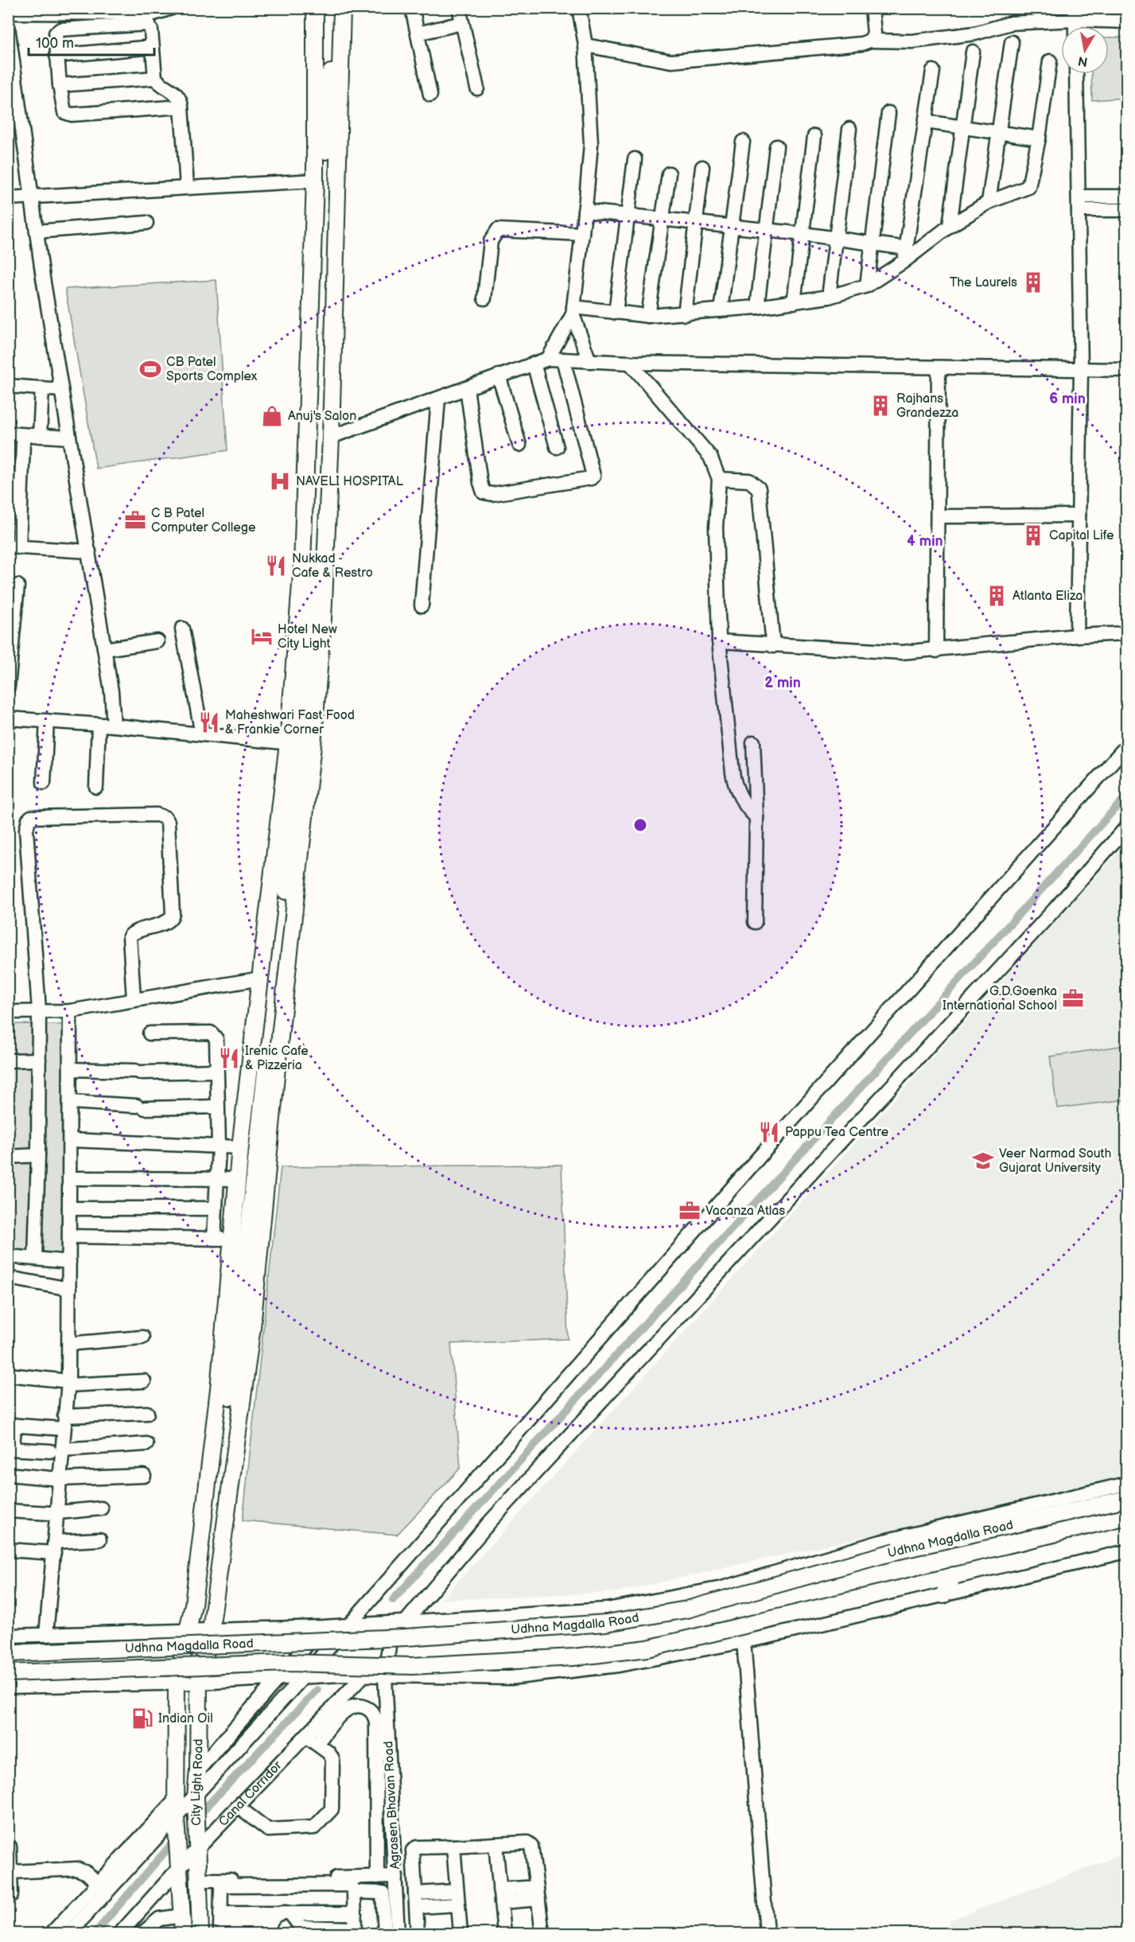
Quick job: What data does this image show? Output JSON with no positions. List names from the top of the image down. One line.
{"streets":{"main road":["Udhna Magdalla Road","City Light Road"],"street":["Canal Corridor","Agrasen Bhavan Road"]},"crossings":[["City Light Road","Canal Corridor"]],"places":{"building":["The Laurels","Rajhans Grandezza","Capital Life","Atlanta Eliza"],"sports":["CB Patel Sports Complex"],"shop":["Anuj's Salon"],"hospital":["NAVELI HOSPITAL"],"office":["C B Patel Computer College","G.D.Goenka International School","Vacanza Atlas"],"restaurant":["Nukkad - Cafe & Restro","Maheshwari Fast Food & Frankie Corner","Irenic Cafe & Pizzeria","Pappu Tea Centre"],"hotel":["Hotel New City Light"],"school or university":["Veer Narmad South Gujarat University"],"fuel station":["Indian Oil"]},"scale_bar":"100 m","north":"bottom","rings":["6 min","4 min","2 min"]}
